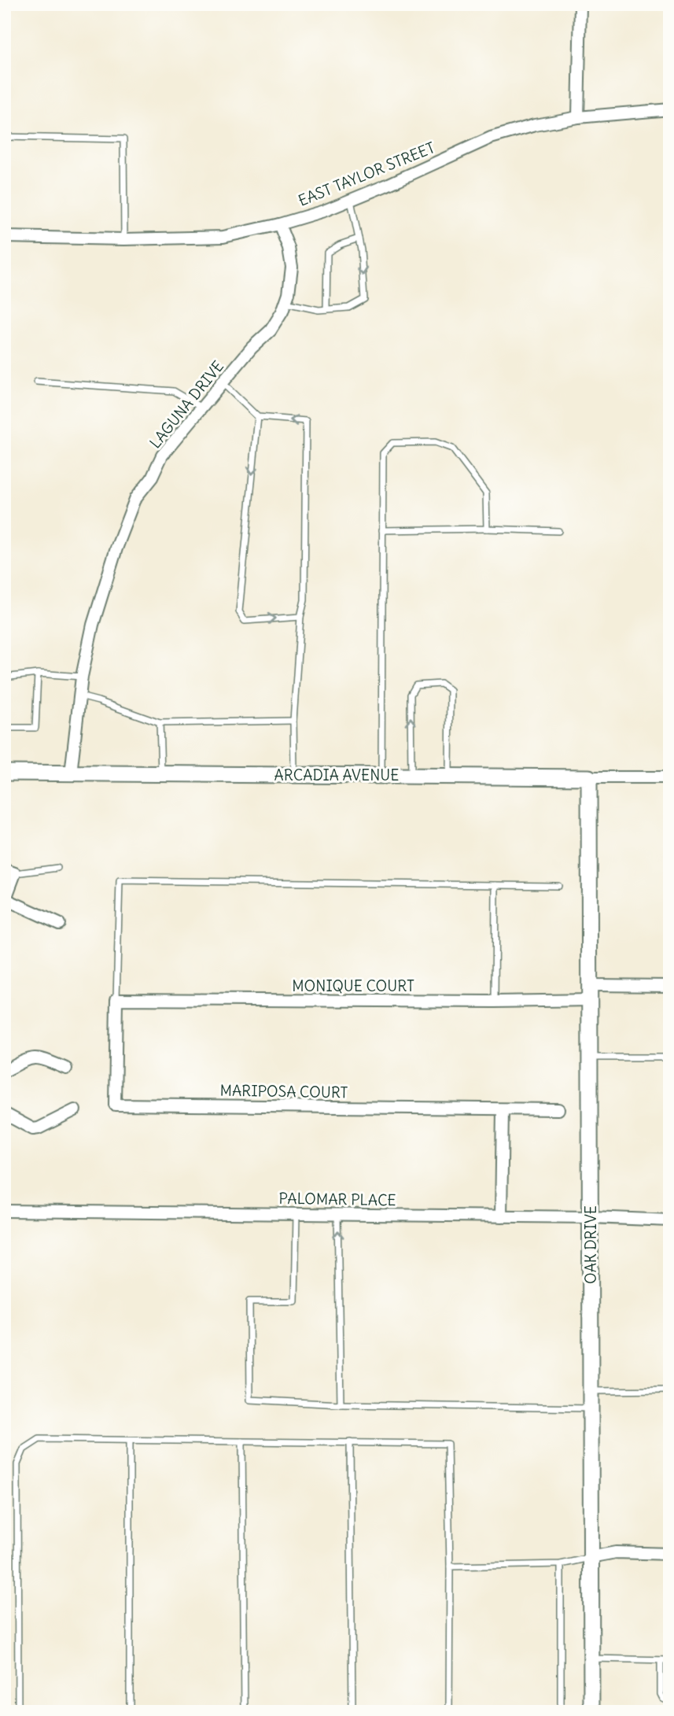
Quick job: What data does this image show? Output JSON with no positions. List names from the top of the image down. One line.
{"streets":{"street":["EAST TAYLOR STREET","LAGUNA DRIVE","ARCADIA AVENUE","MONIQUE COURT","MARIPOSA COURT","PALOMAR PLACE","OAK DRIVE"]},"crossings":[["EAST TAYLOR STREET","LAGUNA DRIVE"],["LAGUNA DRIVE","ARCADIA AVENUE"],["ARCADIA AVENUE","OAK DRIVE"],["MONIQUE COURT","MARIPOSA COURT"],["MONIQUE COURT","OAK DRIVE"],["PALOMAR PLACE","OAK DRIVE"]]}
